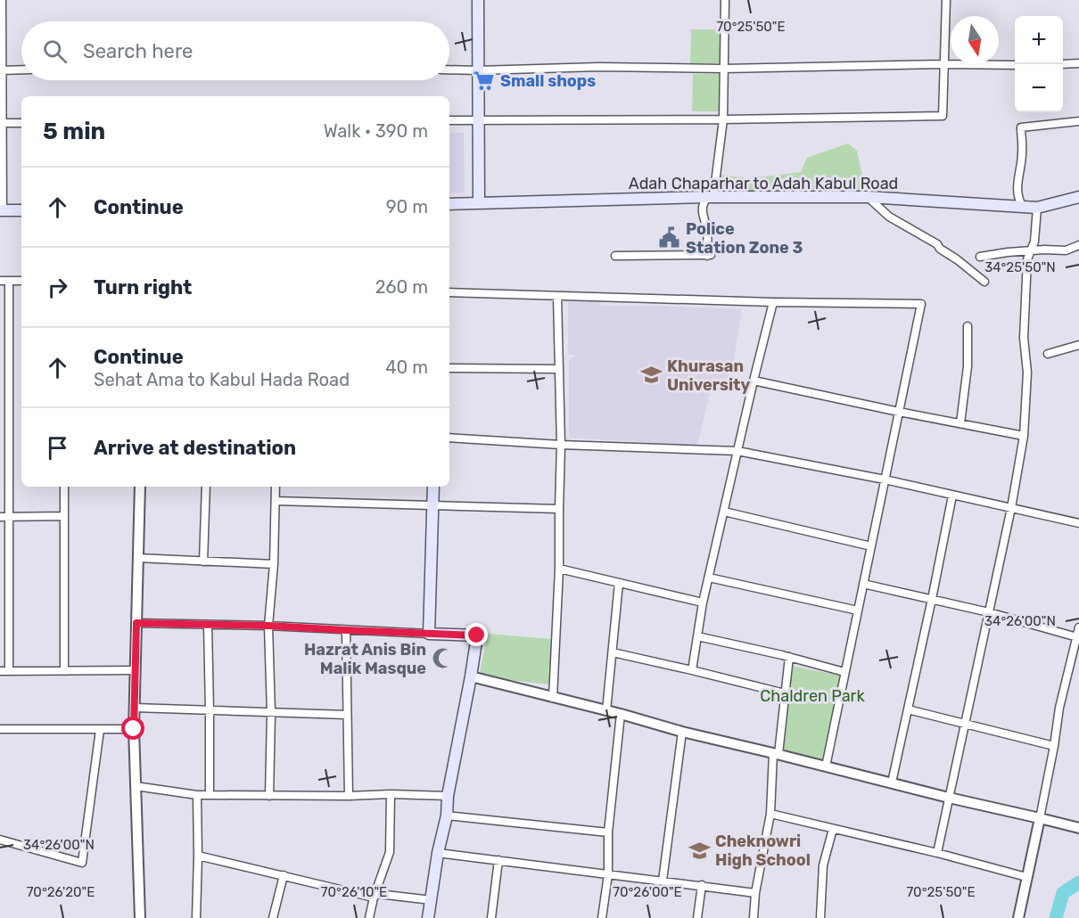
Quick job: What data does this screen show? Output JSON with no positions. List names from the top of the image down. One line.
{"streets":{"main road":["Adah Chaparhar to Adah Kabul Road"]},"parks":["Chaldren Park"],"places":{"supermarket":["Small shops"],"public building":["Police Station Zone 3"],"school or university":["Khurasan University","Cheknowri High School"],"mosque":["Hazrat Anis Bin Malik Masque"]},"north":"bottom","page":{"map_buttons":["+","−"],"search":"Search here","heading":["5 min","Walk · 390 m"],"list":[["Continue","90 m"],["Turn right","260 m"],["Continue","Sehat Ama to Kabul Hada Road","40 m"],"Arrive at destination"]},"coordinates":["70°25'50\"E","34°25'50\"N","34°26'00\"N","70°26'20\"E","70°26'10\"E","70°26'00\"E"]}
